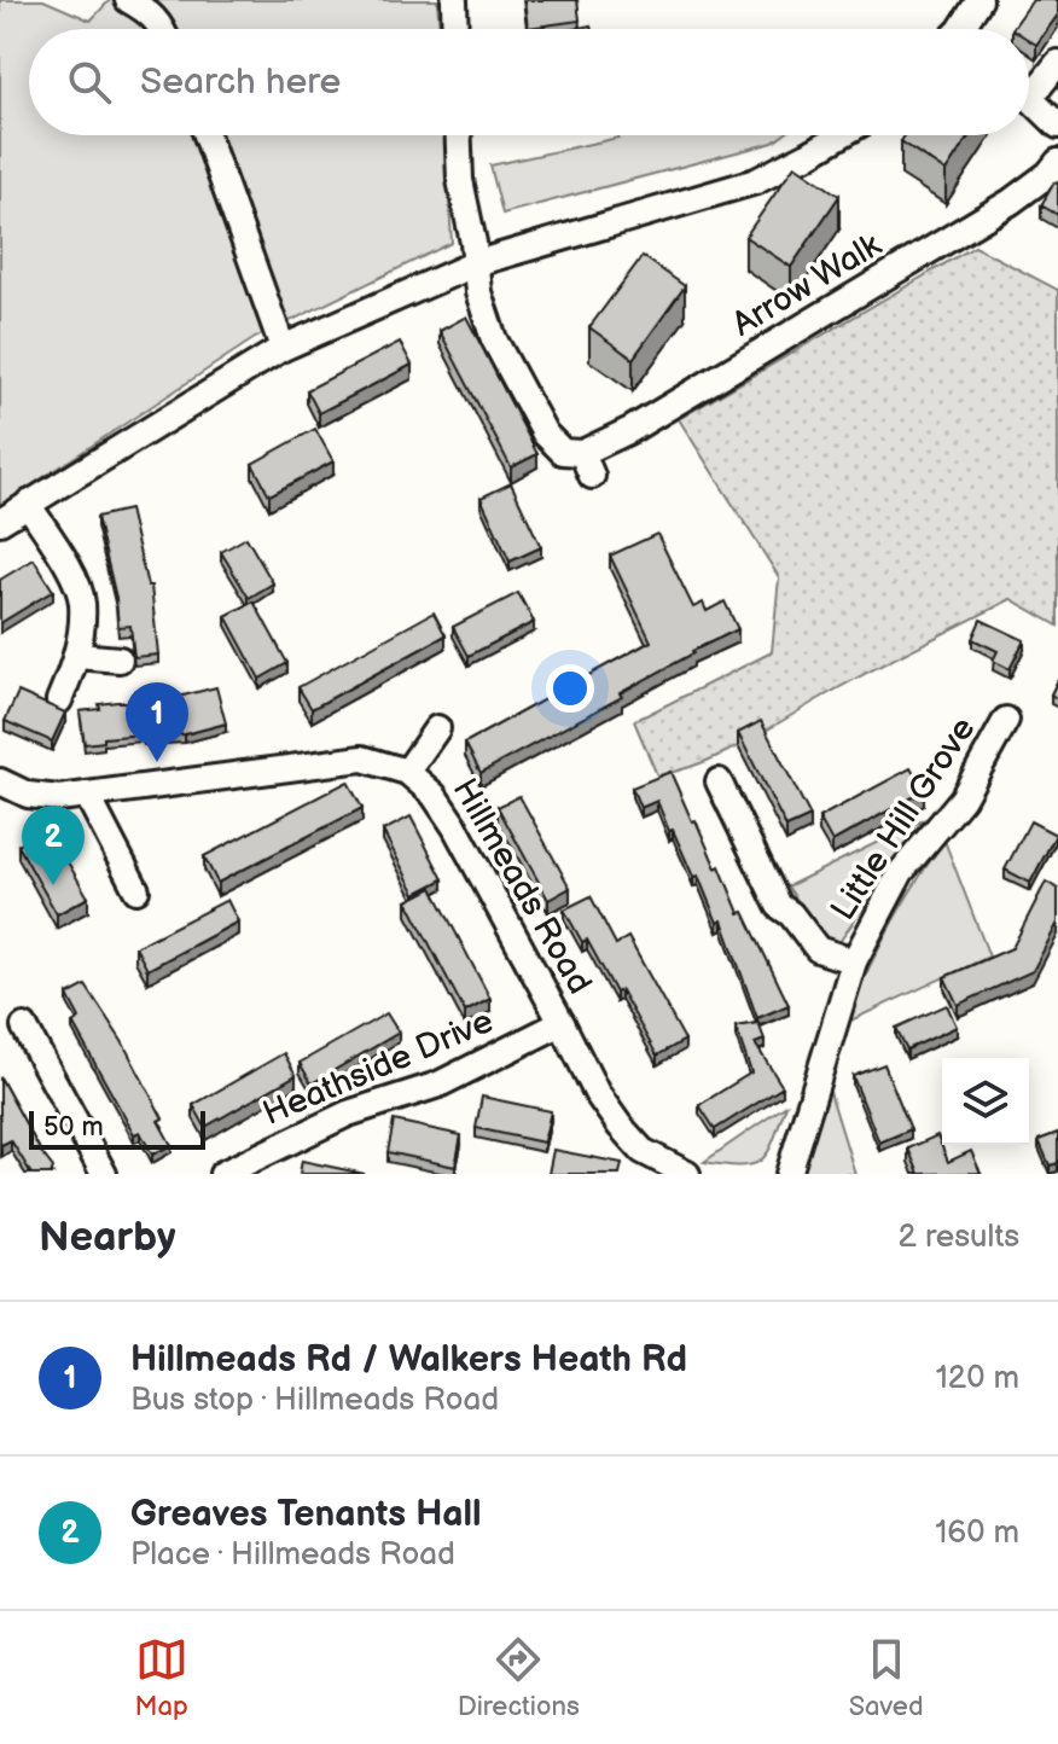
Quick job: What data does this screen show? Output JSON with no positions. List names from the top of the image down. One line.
{"streets":{"street":["Arrow Walk","Little Hill Grove","Hillmeads Road","Heathside Drive"]},"crossings":[["Hillmeads Road","Heathside Drive"]],"scale_bar":"50 m","page":{"search":"Search here","pins":["1","2"],"scale":"50 m","heading":["Nearby","2 results"],"list":[{"mark":"1","name":"Hillmeads Rd / Walkers Heath Rd","note":"Bus stop · Hillmeads Road","value":"120 m"},{"mark":"2","name":"Greaves Tenants Hall","note":"Place · Hillmeads Road","value":"160 m"}],"nav":["Map","Directions","Saved"]}}
